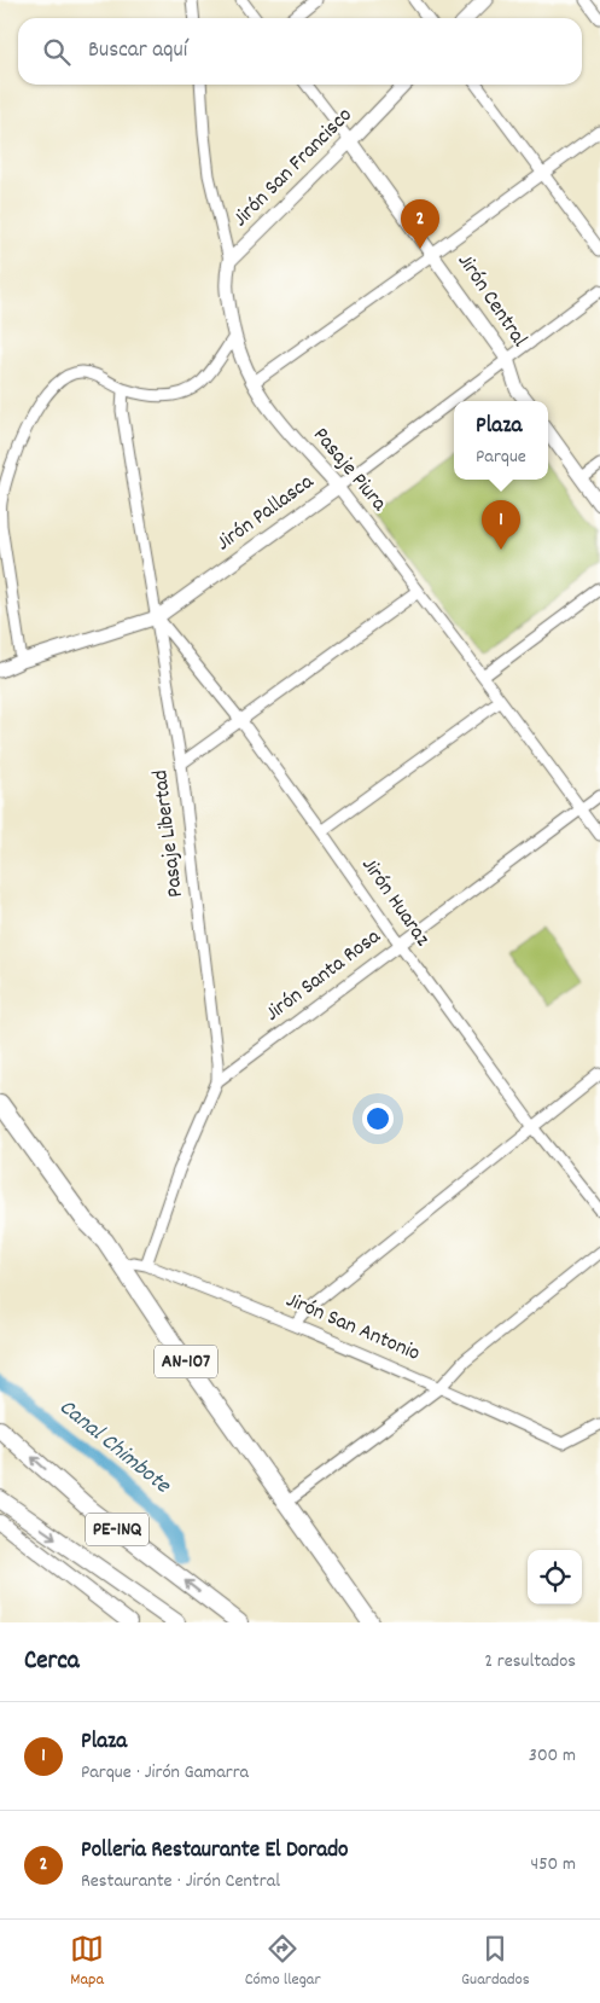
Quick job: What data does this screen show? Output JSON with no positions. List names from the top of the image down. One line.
{"streets":{"main road":["AN-107","PE-1NQ"],"street":["Jirón San Francisco","Jirón Central","Pasaje Piura","Jirón Pallasca","Pasaje Libertad","Jirón Huaraz","Jirón Santa Rosa","Jirón San Antonio"]},"crossings":[["Jirón San Francisco","Jirón Central"],["Jirón San Francisco","Pasaje Piura"],["Jirón Central","Jirón Pallasca"],["Pasaje Piura","Jirón Pallasca"],["Pasaje Piura","Jirón Santa Rosa"],["Jirón Pallasca","Pasaje Libertad"],["Jirón Pallasca","Jirón Huaraz"],["Pasaje Libertad","Jirón Huaraz"],["Pasaje Libertad","Jirón Santa Rosa"],["Pasaje Libertad","Jirón San Antonio"],["Jirón Huaraz","Jirón Santa Rosa"],["Jirón San Antonio","AN-107"]],"water":["Canal Chimbote"],"page":{"search":"Buscar aquí","pins":["2","1"],"popup":["Plaza","Parque"],"heading":["Cerca","2 resultados"],"list":[{"mark":"1","name":"Plaza","note":"Parque · Jirón Gamarra","value":"300 m"},{"mark":"2","name":"Polleria Restaurante El Dorado","note":"Restaurante · Jirón Central","value":"450 m"}],"nav":["Mapa","Cómo llegar","Guardados"]}}
